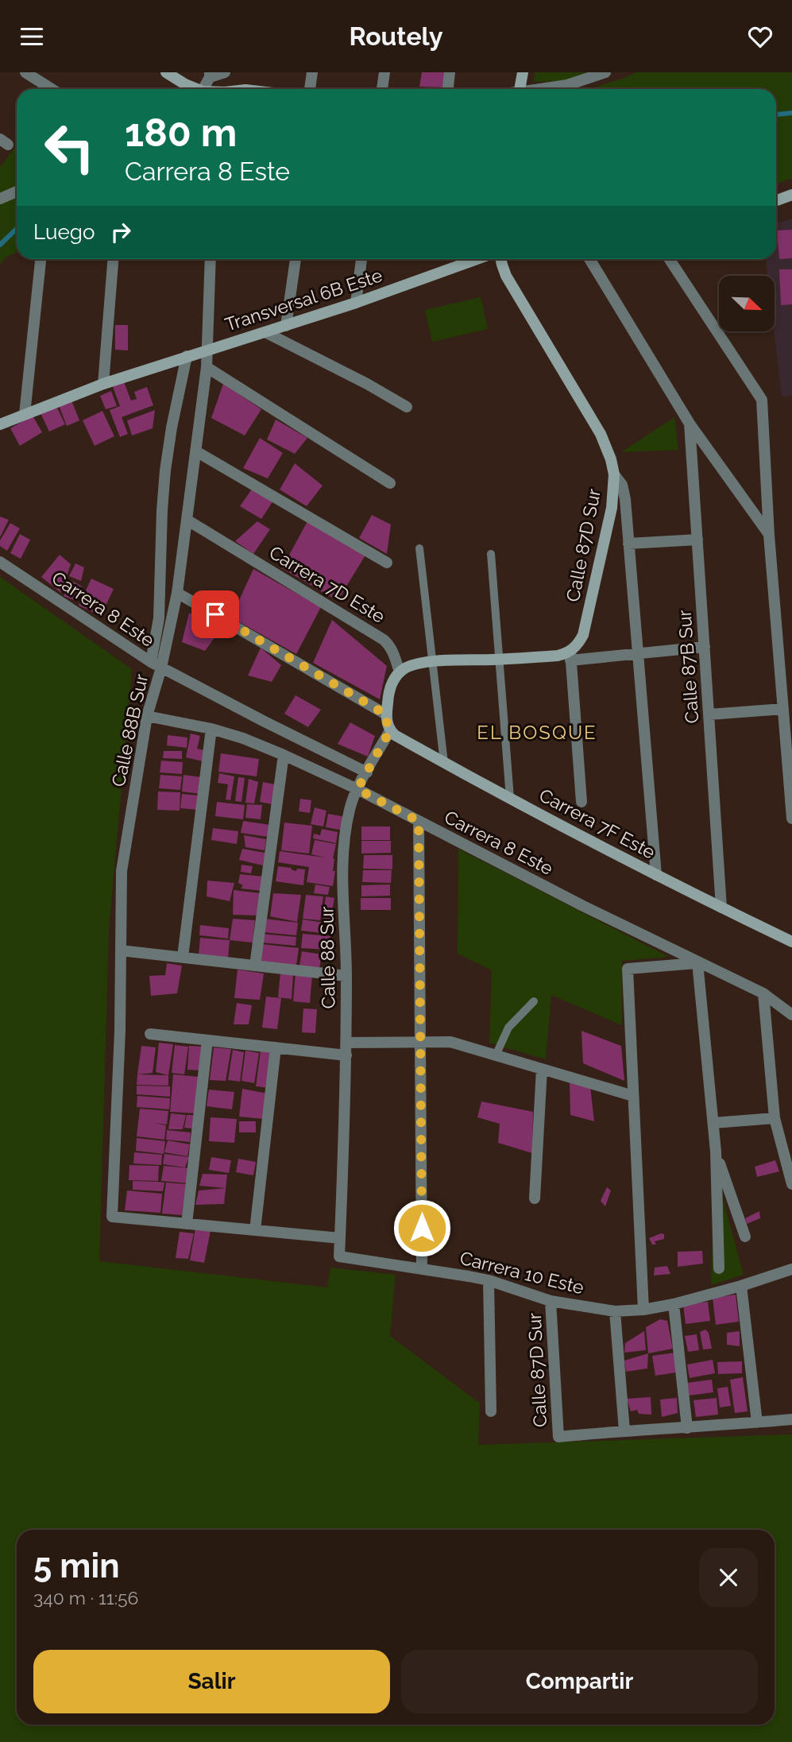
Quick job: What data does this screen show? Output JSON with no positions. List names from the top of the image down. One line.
{"streets":{"street":["Transversal 6B Este","Calle 87D Sur","Carrera 7D Este","Carrera 8 Este","Calle 87B Sur","Calle 88B Sur","Carrera 7F Este","Calle 88 Sur","Carrera 10 Este"]},"crossings":[["Transversal 6B Este","Calle 88B Sur"],["Calle 87D Sur","Carrera 10 Este"],["Carrera 7D Este","Calle 88B Sur"],["Carrera 8 Este","Calle 88B Sur"],["Carrera 8 Este","Calle 88 Sur"],["Calle 87B Sur","Carrera 7F Este"],["Carrera 7F Este","Calle 88 Sur"],["Calle 88 Sur","Carrera 10 Este"]],"districts":["EL BOSQUE"],"north":"bottom right","page":{"header":"Routely","turn":["180 m","Carrera 8 Este"],"then":"Luego","heading":["5 min","340 m · 11:56"],"buttons":["Salir","Compartir"]}}
